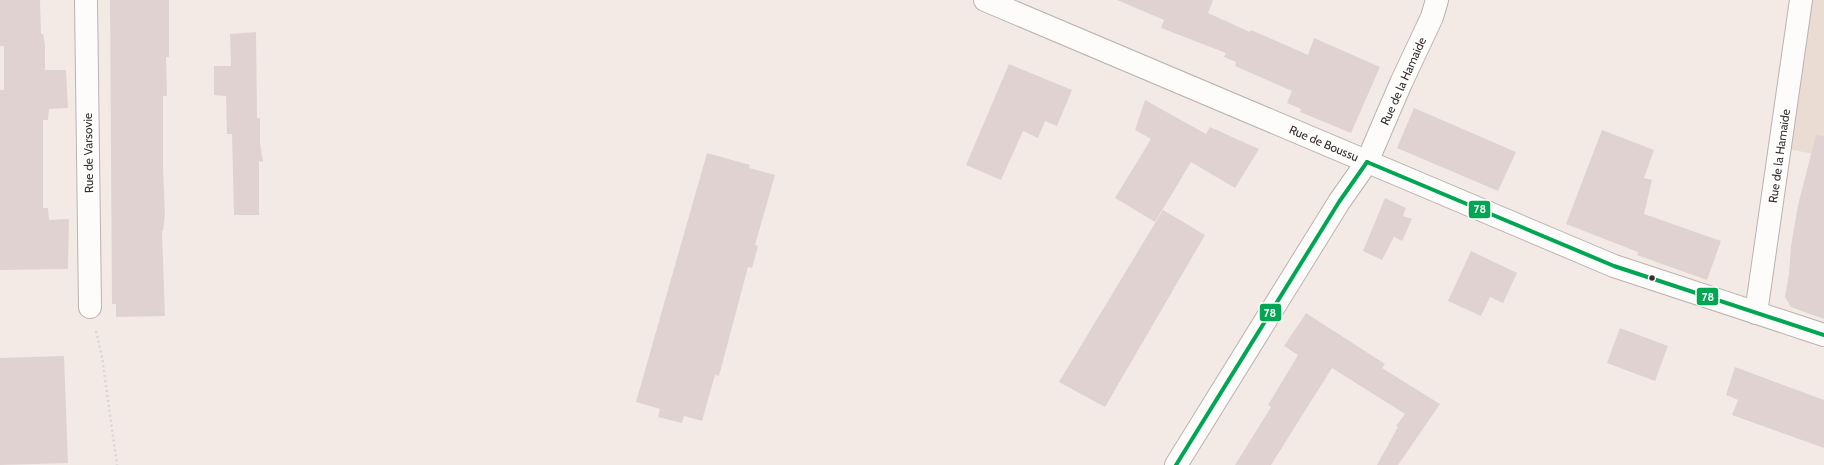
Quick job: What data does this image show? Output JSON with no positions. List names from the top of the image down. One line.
{"streets":{"street":["Rue de la Hamaide","Rue de Boussu","Rue de Varsovie"]},"crossings":[["Rue de la Hamaide","Rue de Boussu"]],"lines":["transit line 78"]}
